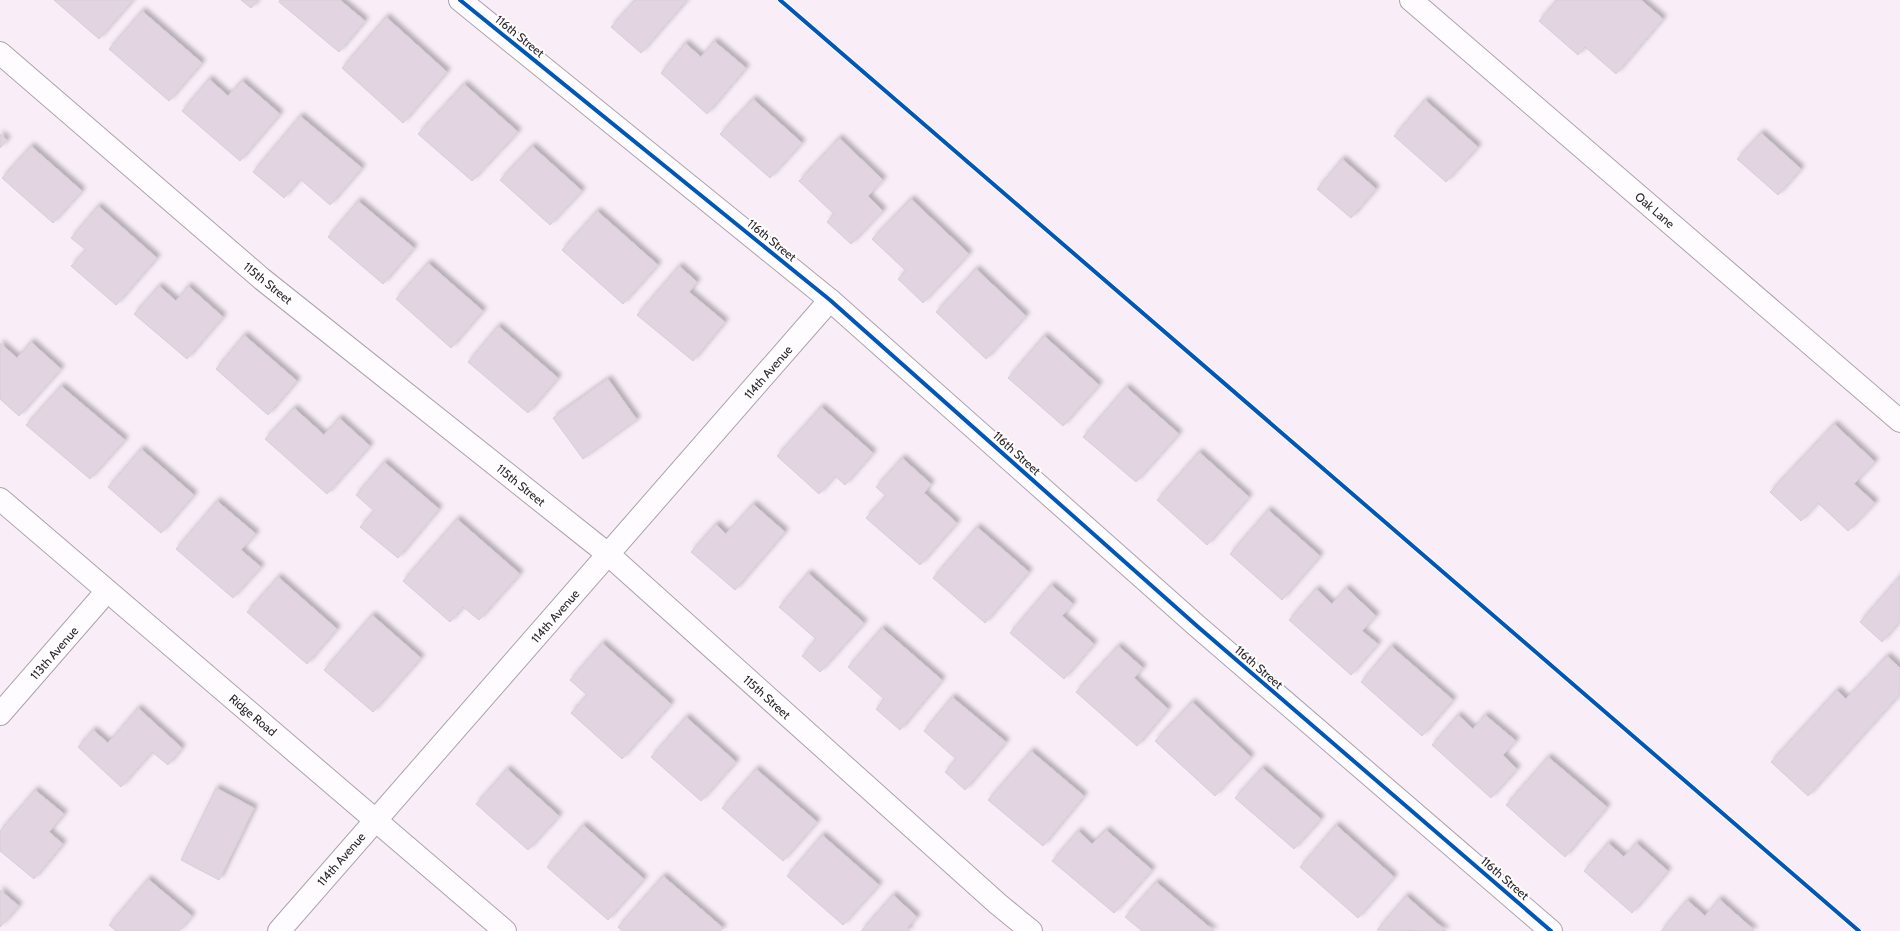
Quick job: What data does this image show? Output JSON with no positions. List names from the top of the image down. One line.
{"streets":{"street":["116th Street","Oak Lane","115th Street","114th Avenue","113th Avenue","Ridge Road"]},"crossings":[["116th Street","114th Avenue"],["115th Street","114th Avenue"],["114th Avenue","Ridge Road"],["113th Avenue","Ridge Road"]]}
